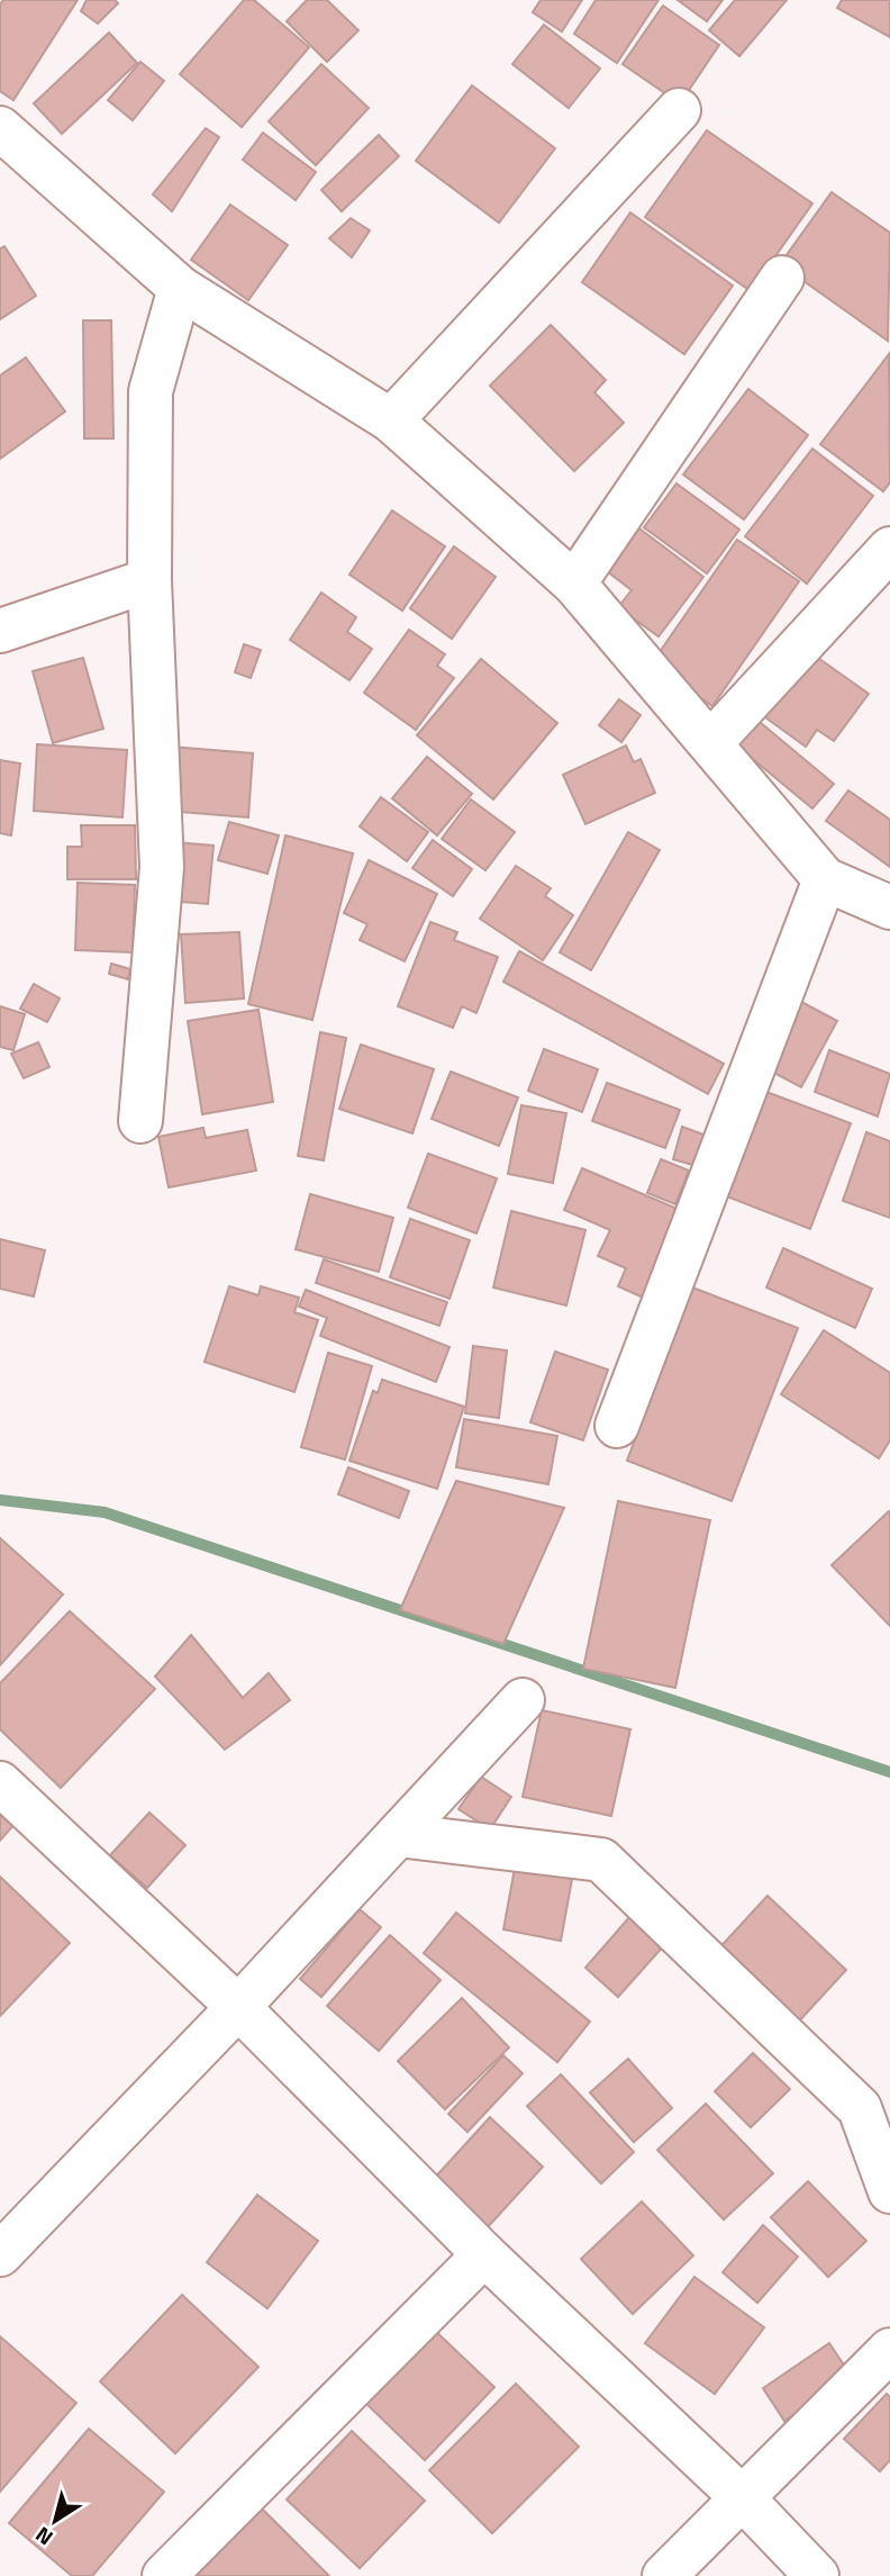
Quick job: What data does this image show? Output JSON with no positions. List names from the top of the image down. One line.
{"north":"bottom left"}
